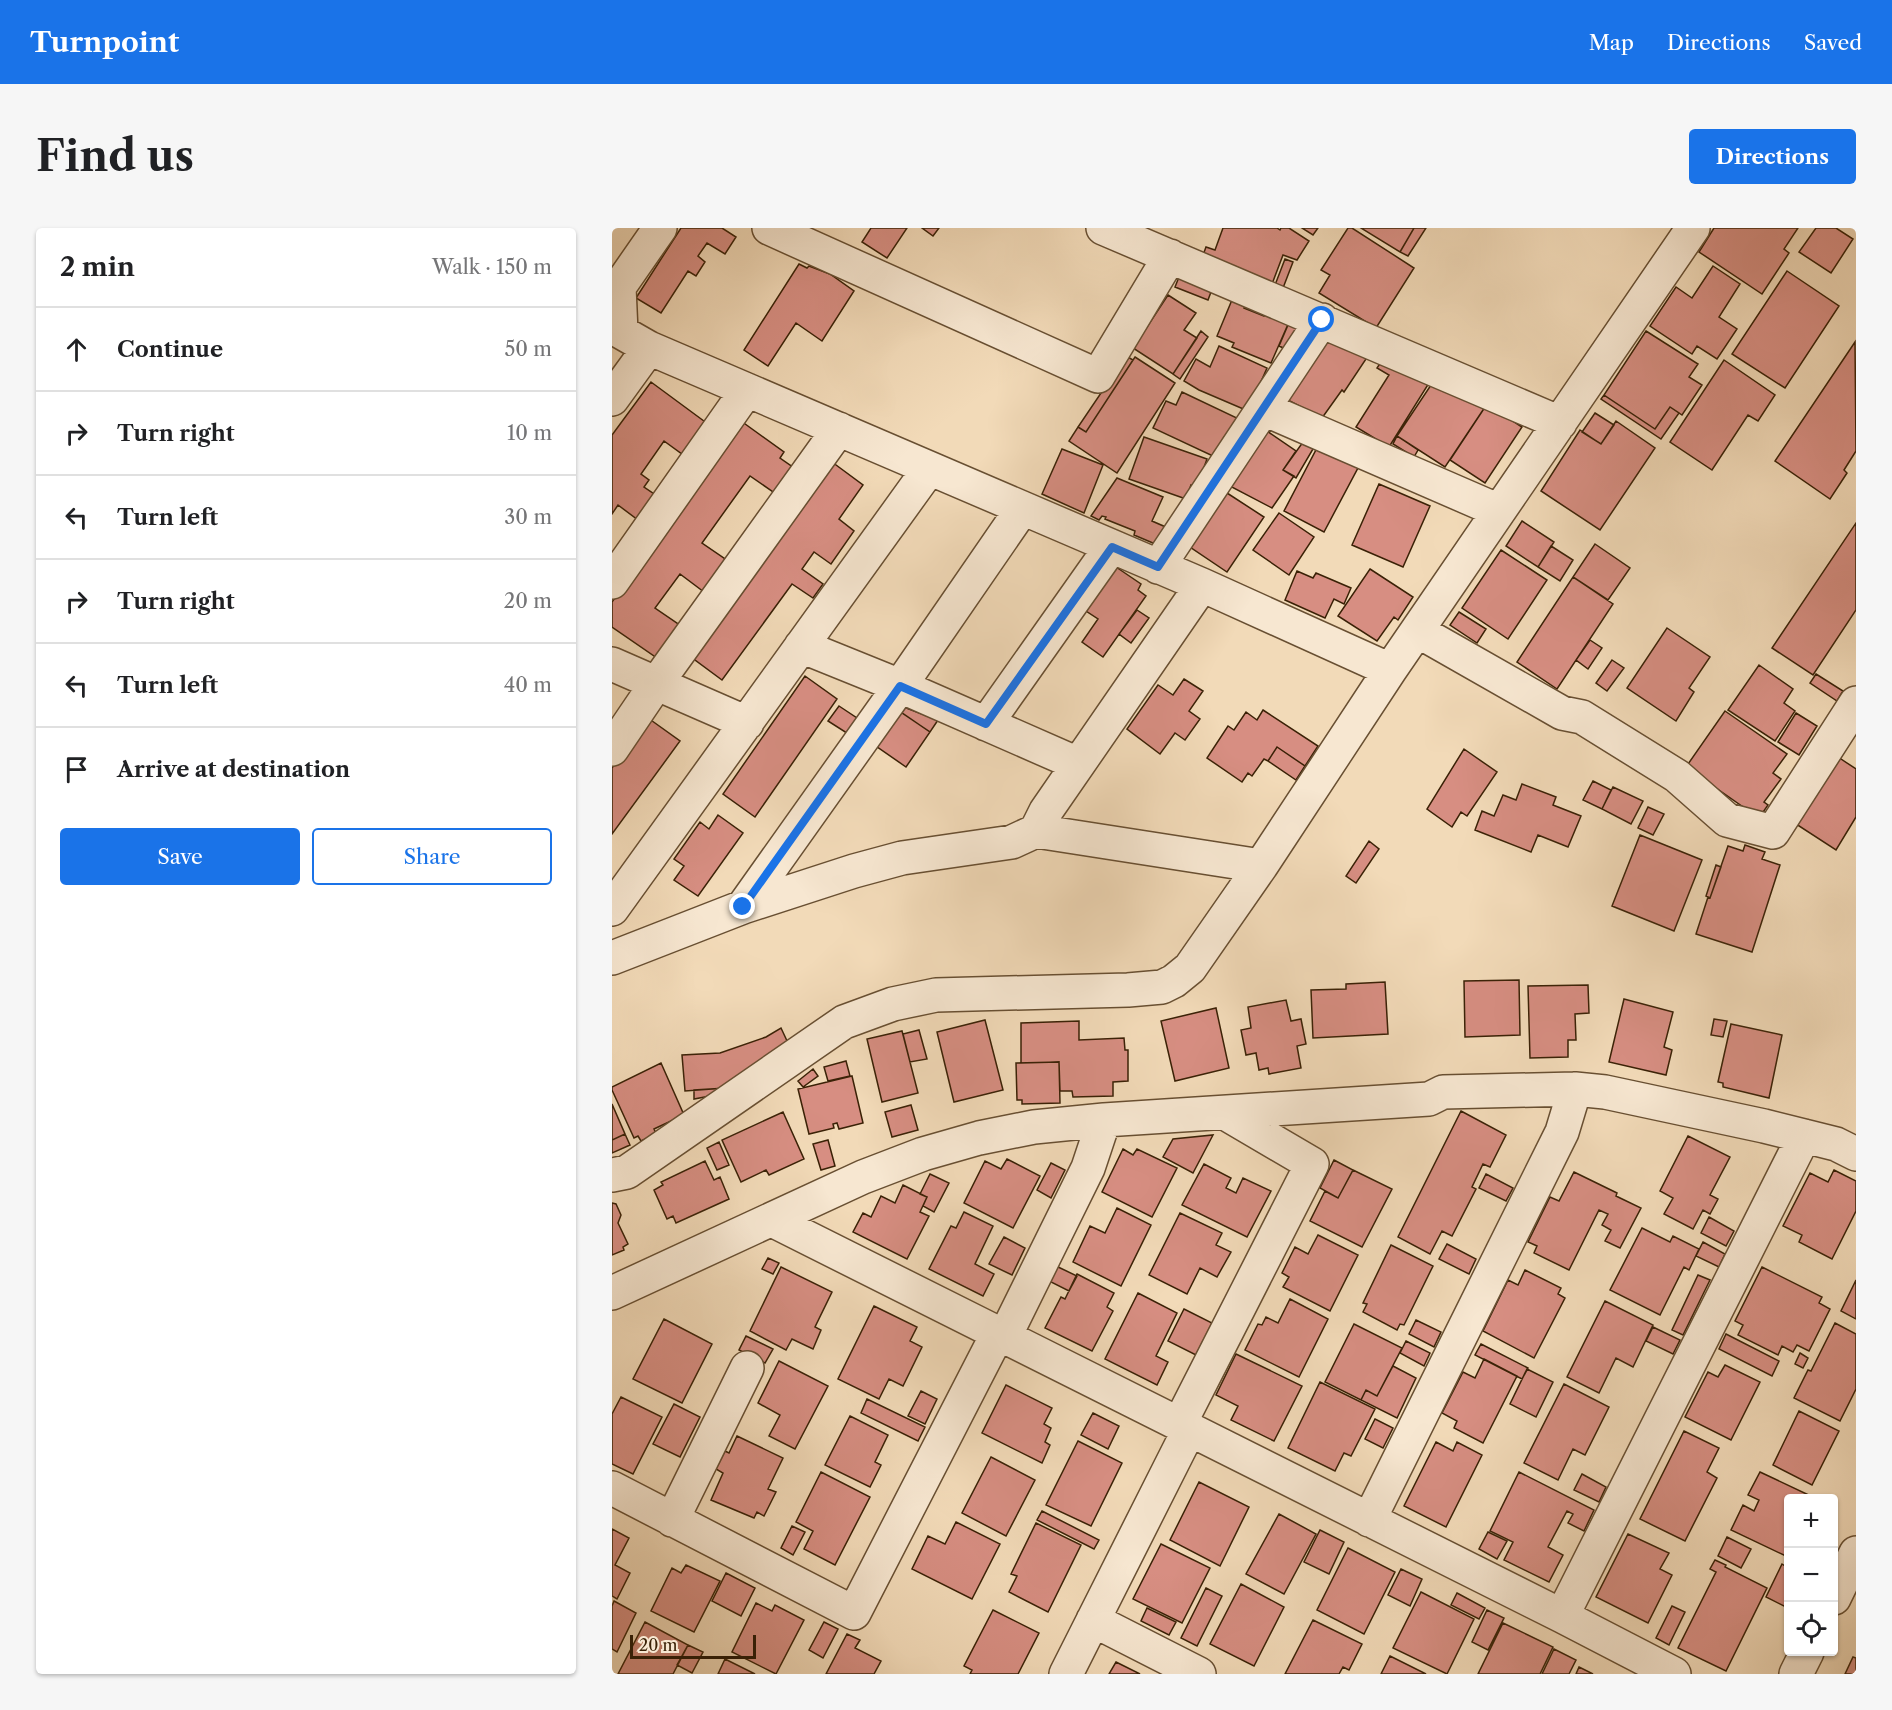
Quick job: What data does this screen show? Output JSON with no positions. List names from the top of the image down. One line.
{"scale_bar":"20 m","page":{"header":"Turnpoint","nav":["Map","Directions","Saved"],"buttons":["Directions",["Save","Share"]],"title":"Find us","heading":["2 min","Walk · 150 m"],"list":[["Continue","50 m"],["Turn right","10 m"],["Turn left","30 m"],["Turn right","20 m"],["Turn left","40 m"],"Arrive at destination"],"map_buttons":["+","−"],"scale":"20 m"}}
